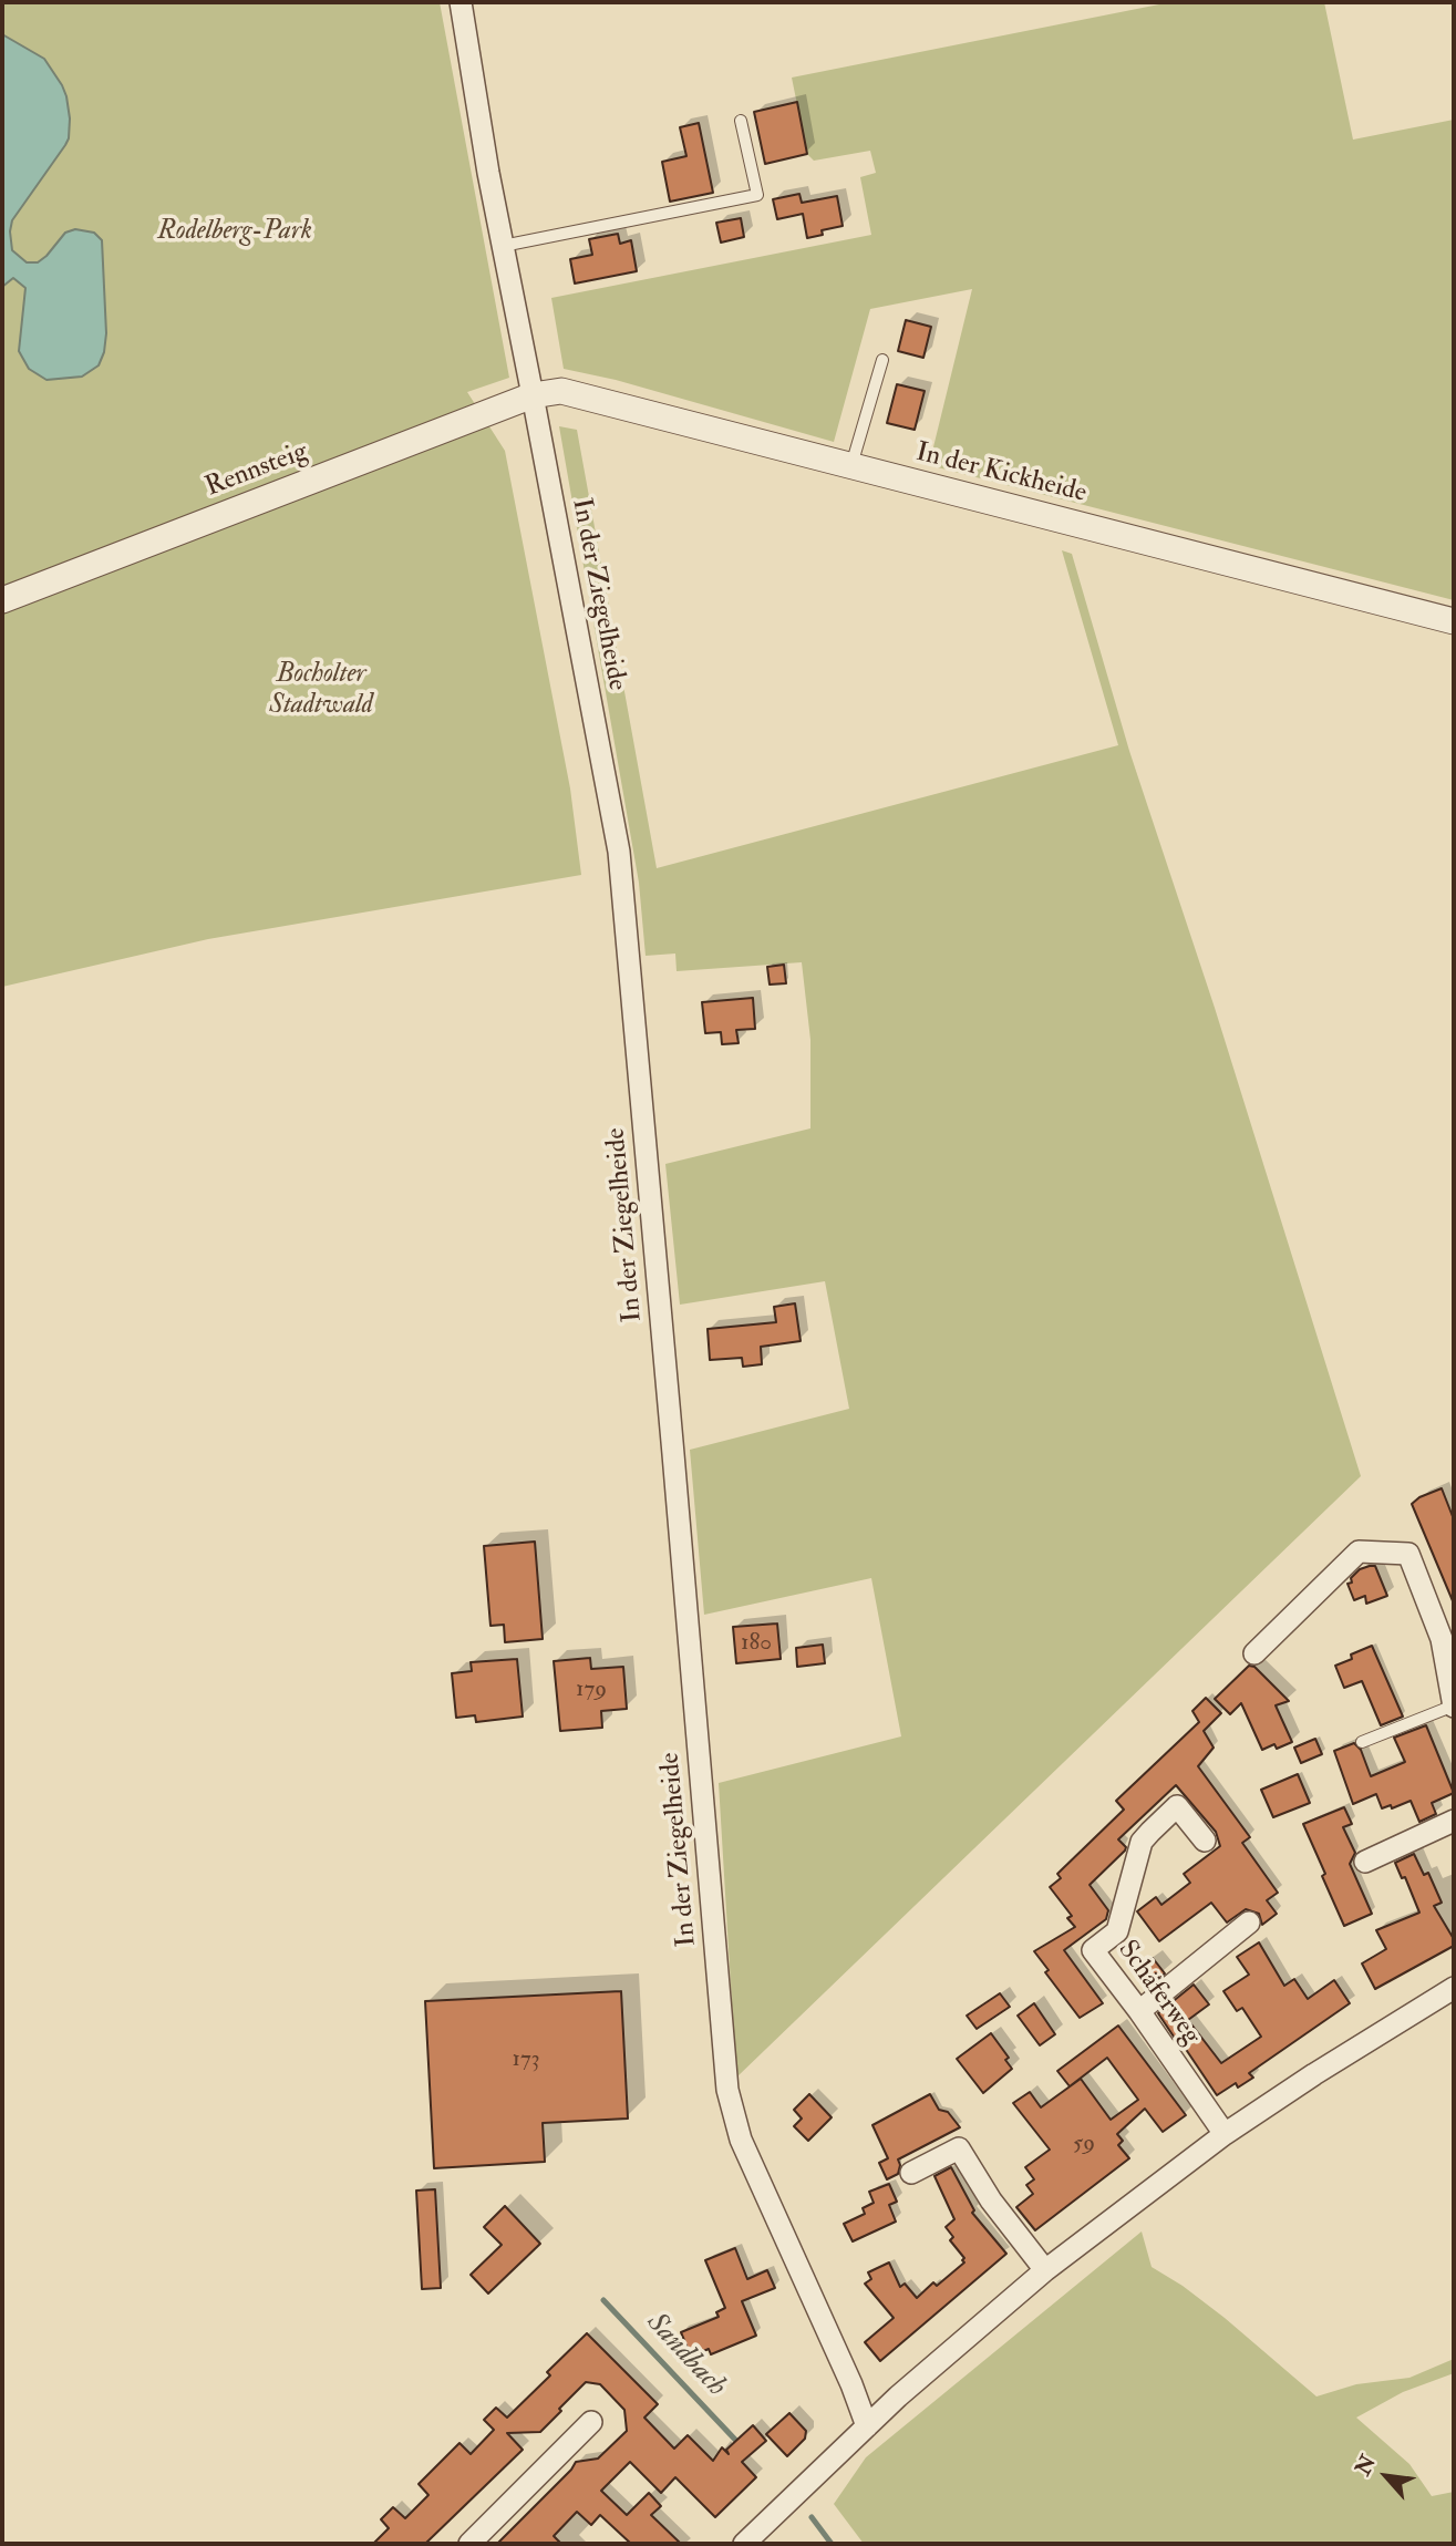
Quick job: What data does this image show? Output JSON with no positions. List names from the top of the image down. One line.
{"streets":{"street":["Rennsteig","In der Kickheide","In der Ziegelheide","Schäferweg"]},"crossings":[["Rennsteig","In der Kickheide"],["Rennsteig","In der Ziegelheide"],["In der Kickheide","In der Ziegelheide"]],"water":["Sandbach"],"parks":["Rodelberg-Park","Bocholter Stadtwald"],"house_numbers":["180","179","173","59"],"north":"top left"}
